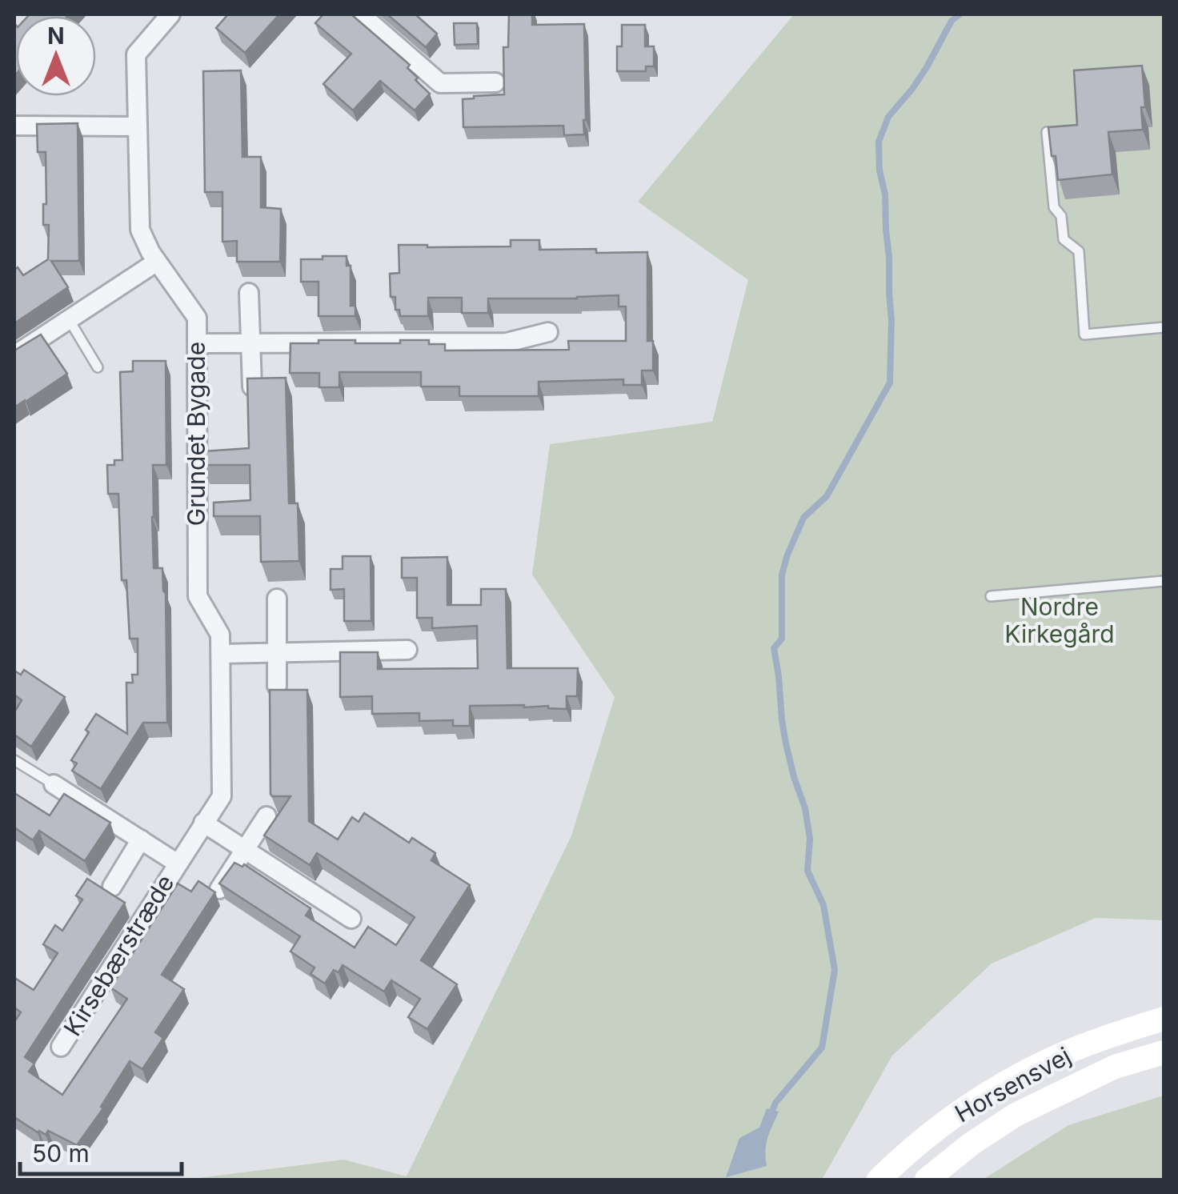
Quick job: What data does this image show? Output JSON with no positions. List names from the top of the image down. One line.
{"streets":{"main road":["Horsensvej"],"street":["Grundet Bygade","Kirsebærstræde"]},"crossings":[["Grundet Bygade","Kirsebærstræde"]],"parks":["Nordre Kirkegård"],"scale_bar":"50 m","north":"top"}
